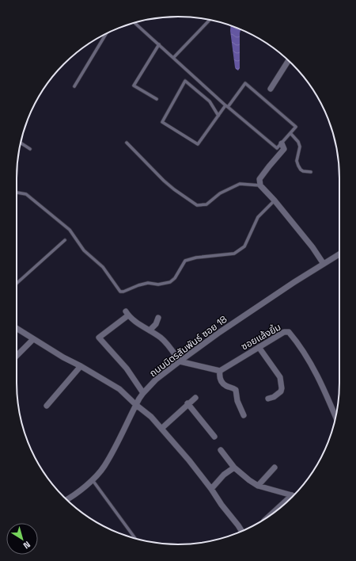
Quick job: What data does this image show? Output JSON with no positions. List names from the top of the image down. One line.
{"streets":{"street":["ซอยแล้งยิ้ม","ถนนมิตรสัมพันธ์ ซอย 18"]},"north":"bottom right"}
